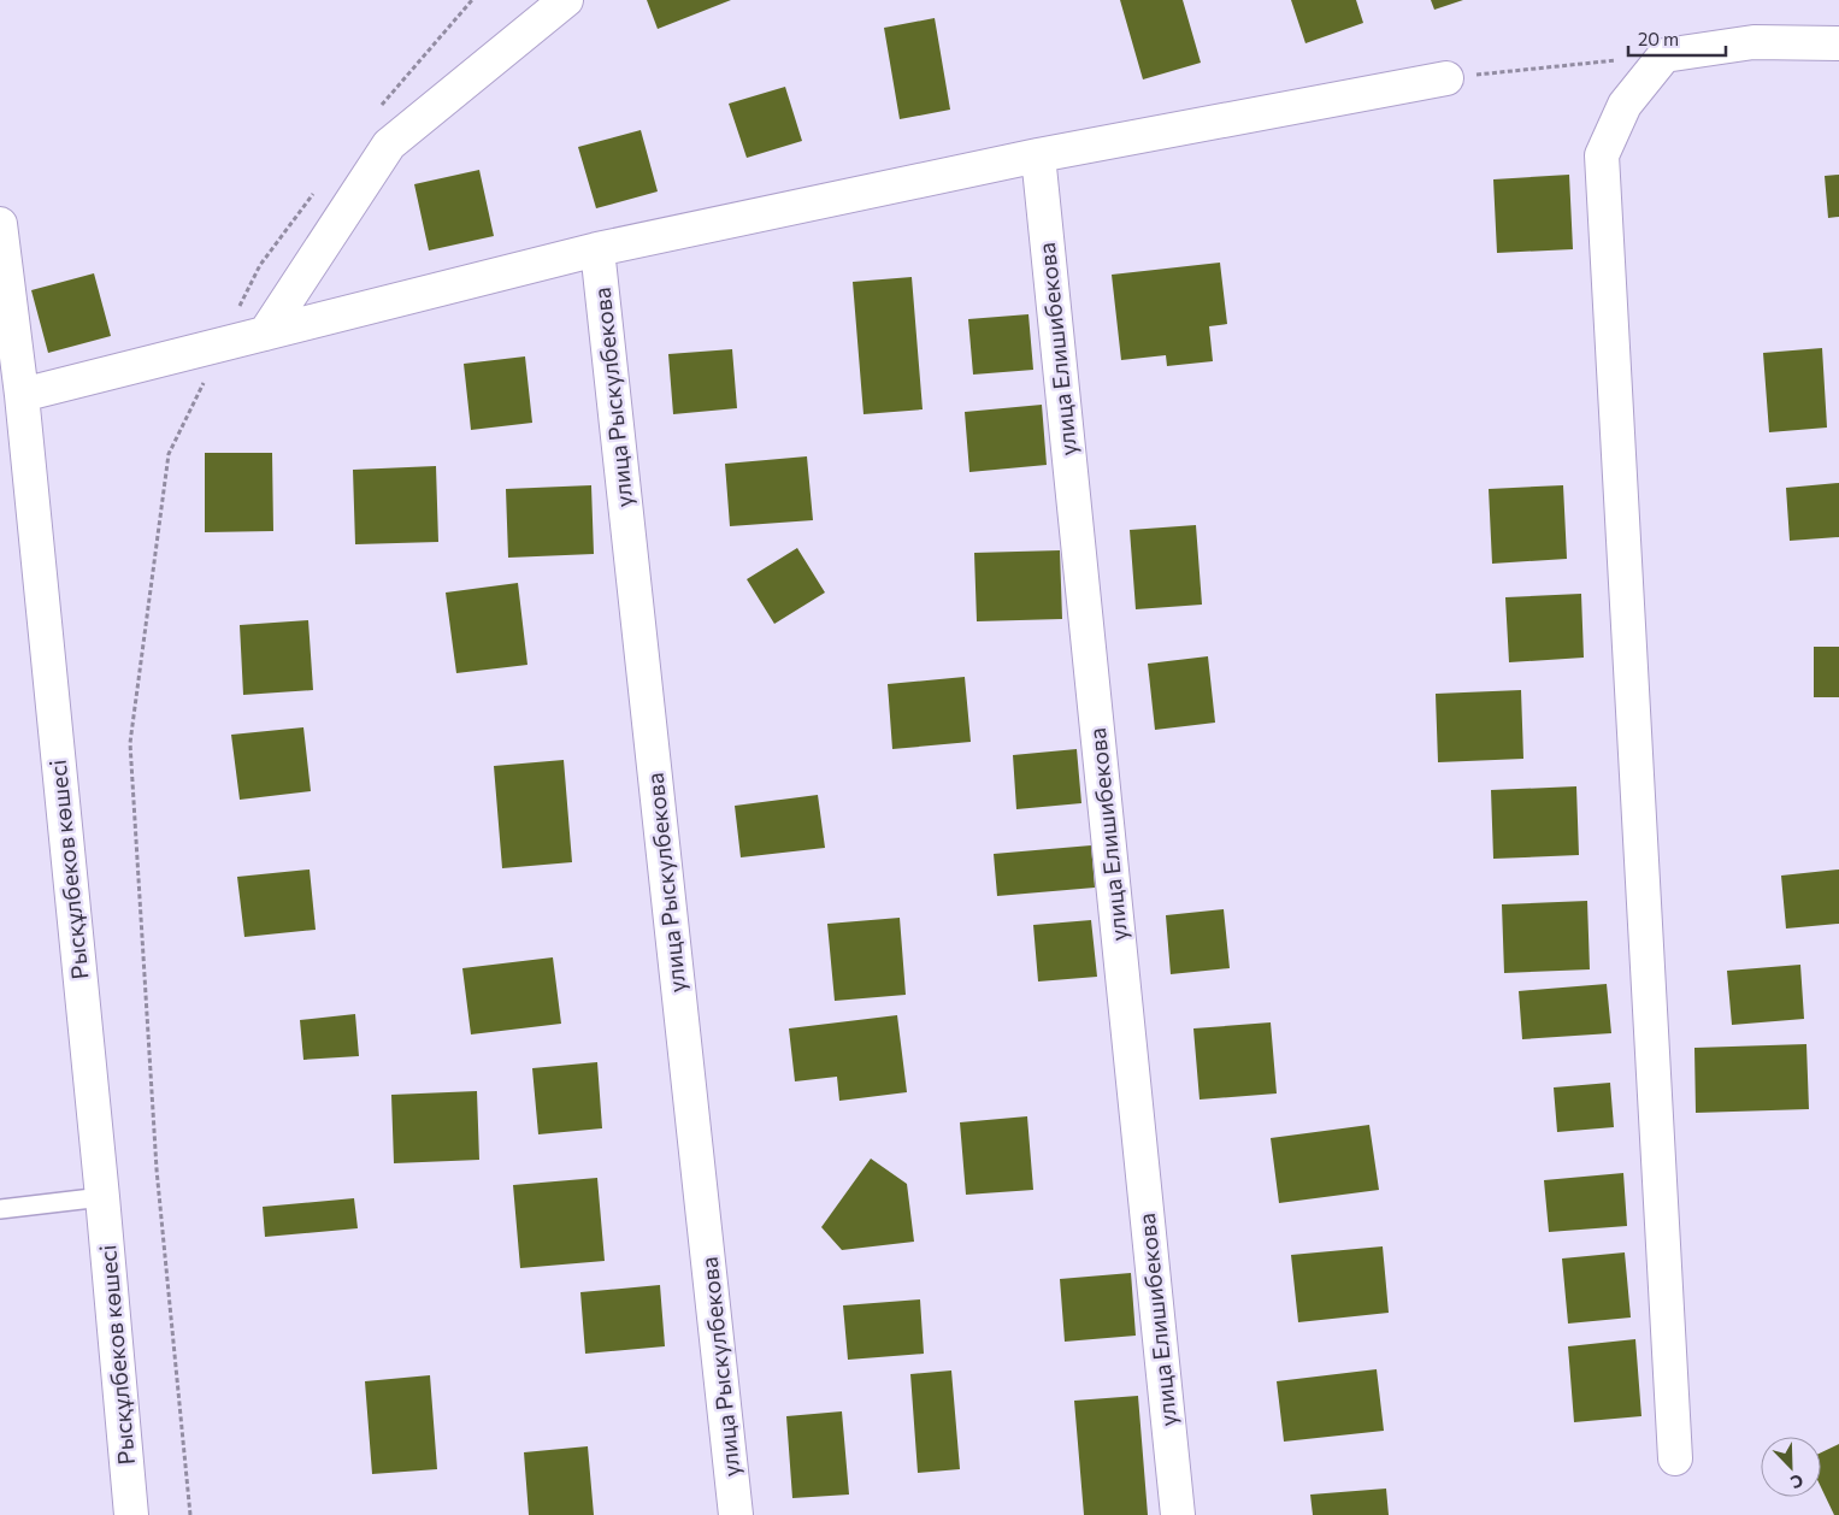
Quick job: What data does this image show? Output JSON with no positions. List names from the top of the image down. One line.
{"streets":{"street":["улица Елишибекова","улица Рыскулбекова","Рысқұлбеков көшесі"]},"scale_bar":"20 m","north":"bottom right"}
